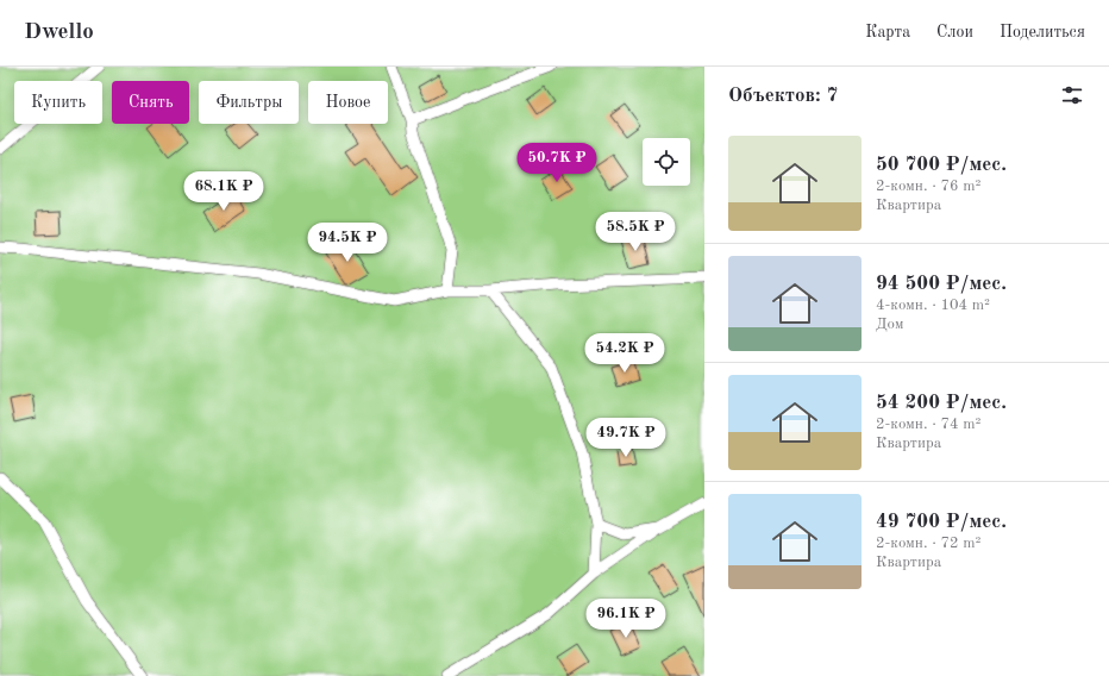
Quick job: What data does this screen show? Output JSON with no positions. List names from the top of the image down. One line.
{"page":{"header":"Dwello","nav":["Карта","Слои","Поделиться"],"heading":"Объектов: 7","chip":["Купить","Снять","Фильтры","Новое"],"list":[{"name":"50 700 ₽/мес.","note":"2-комн. · 76 m² · Квартира"},{"name":"94 500 ₽/мес.","note":"4-комн. · 104 m² · Дом"},{"name":"54 200 ₽/мес.","note":"2-комн. · 74 m² · Квартира"},{"name":"49 700 ₽/мес.","note":"2-комн. · 72 m² · Квартира"}],"price":["50.7K ₽","68.1K ₽","58.5K ₽","94.5K ₽","54.2K ₽","49.7K ₽","96.1K ₽"]}}
